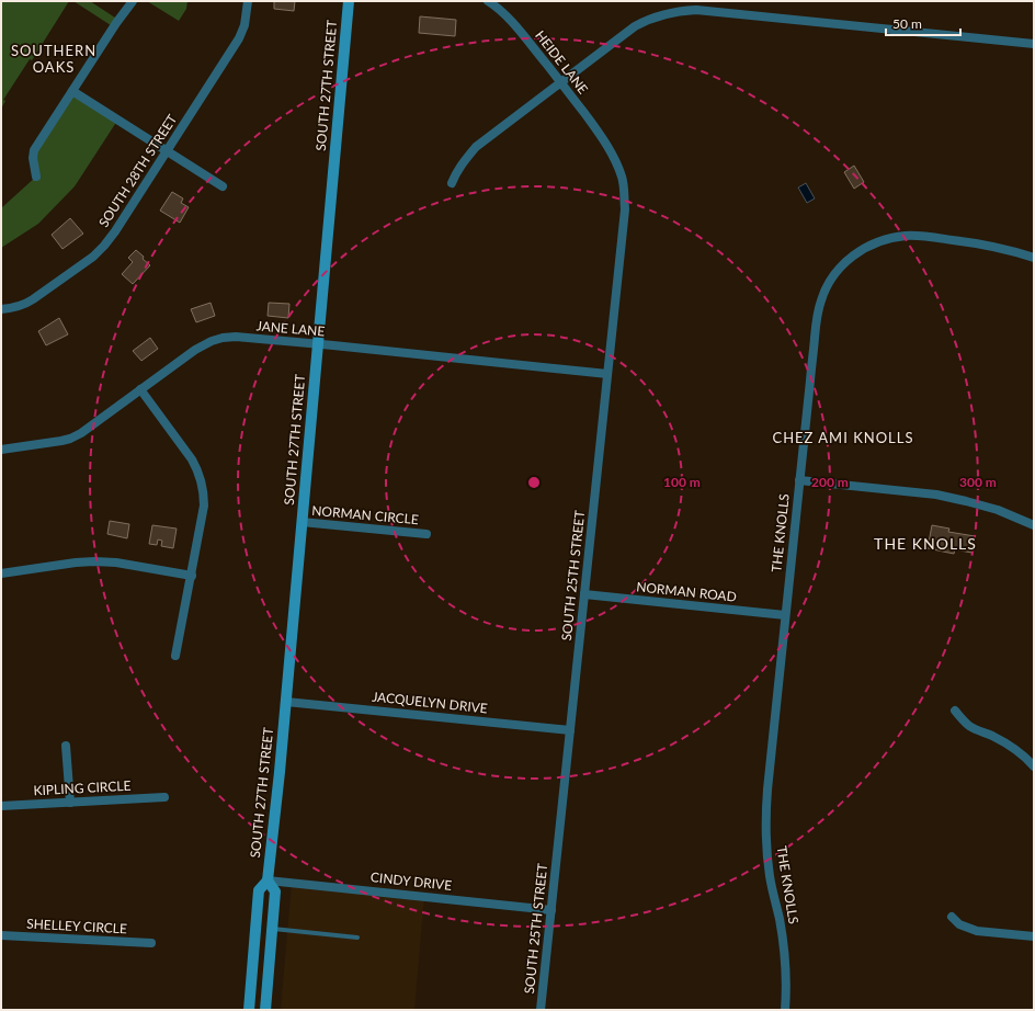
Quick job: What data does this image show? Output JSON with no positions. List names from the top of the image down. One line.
{"streets":{"main road":["SOUTH 27TH STREET"],"street":["HEIDE LANE","SOUTH 28TH STREET","JANE LANE","NORMAN CIRCLE","THE KNOLLS","SOUTH 25TH STREET","NORMAN ROAD","JACQUELYN DRIVE","KIPLING CIRCLE","CINDY DRIVE","SHELLEY CIRCLE"]},"crossings":[["HEIDE LANE","SOUTH 25TH STREET"],["SOUTH 27TH STREET","JANE LANE"],["SOUTH 27TH STREET","NORMAN CIRCLE"],["SOUTH 27TH STREET","JACQUELYN DRIVE"],["SOUTH 27TH STREET","CINDY DRIVE"],["JANE LANE","SOUTH 25TH STREET"],["THE KNOLLS","NORMAN ROAD"],["SOUTH 25TH STREET","NORMAN ROAD"],["SOUTH 25TH STREET","JACQUELYN DRIVE"],["SOUTH 25TH STREET","CINDY DRIVE"]],"districts":["SOUTHERN OAKS","CHEZ AMI KNOLLS","THE KNOLLS"],"scale_bar":"50 m","rings":["100 m","200 m","300 m"]}
